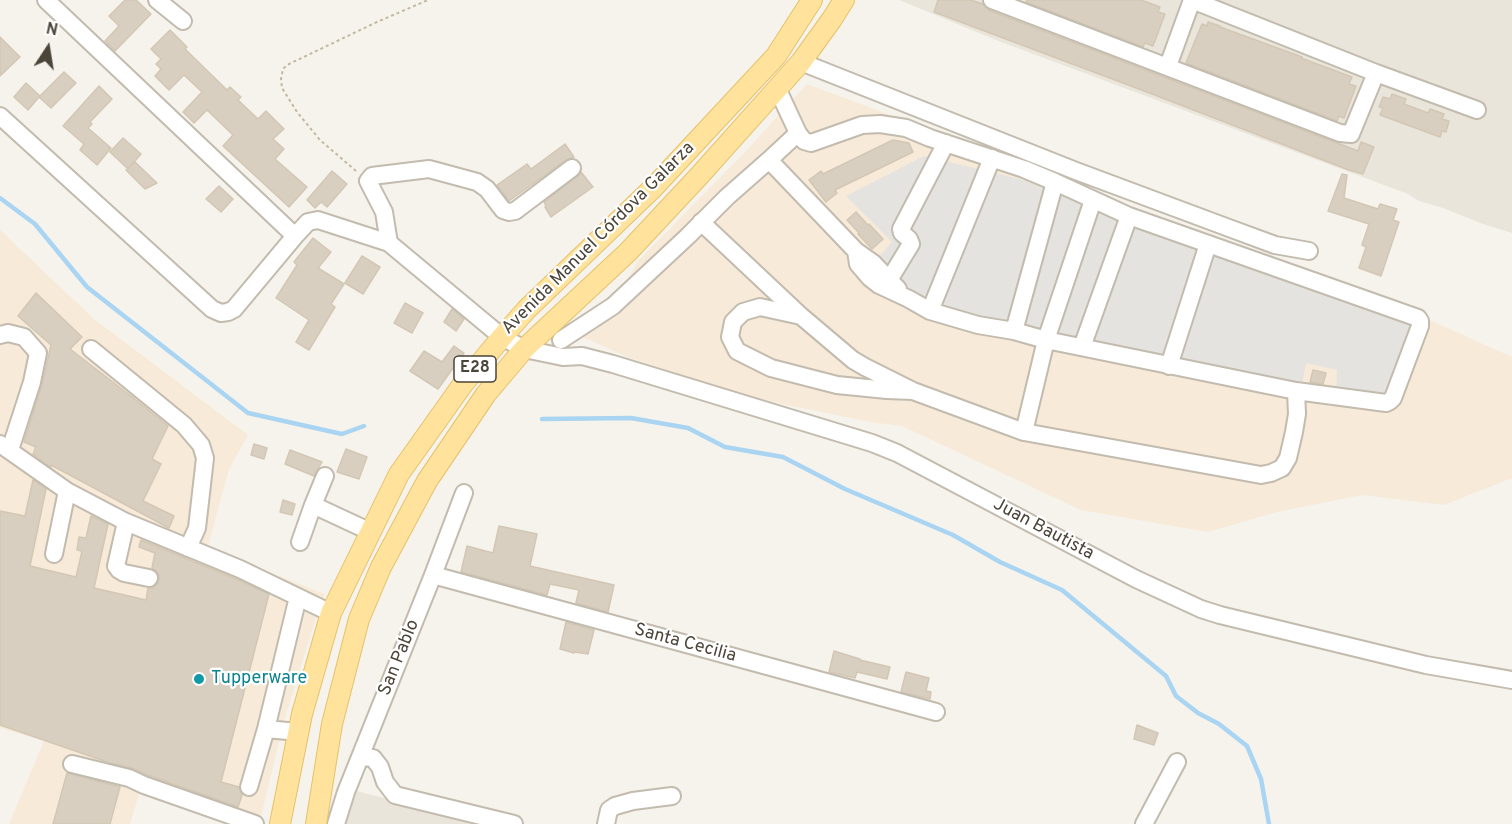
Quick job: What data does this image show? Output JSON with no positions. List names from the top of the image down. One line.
{"streets":{"main road":["Avenida Manuel Córdova Galarza","E28"],"street":["Juan Bautista","Santa Cecilia","San Pablo"]},"crossings":[["Avenida Manuel Córdova Galarza","Juan Bautista"],["Santa Cecilia","San Pablo"]],"places":["Tupperware"],"north":"top"}
